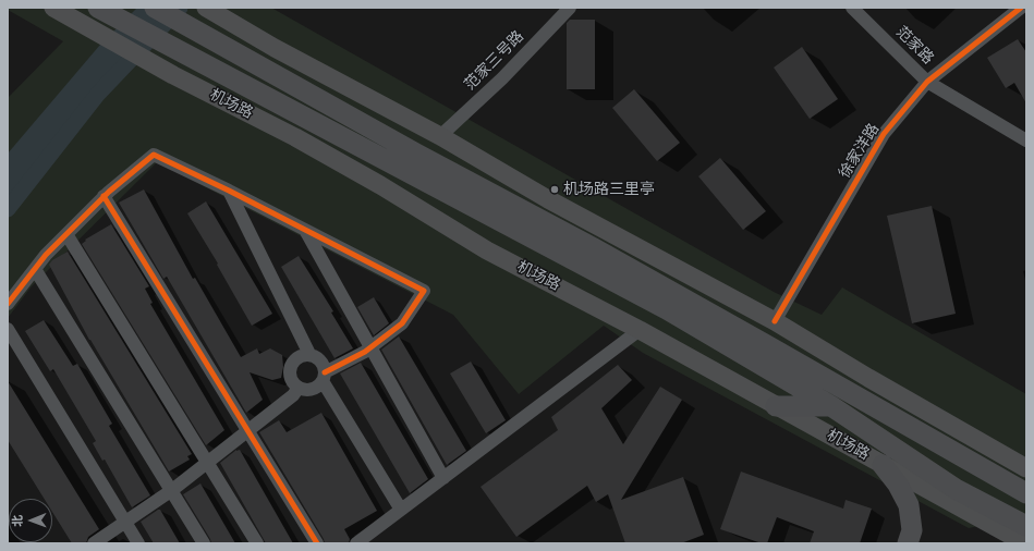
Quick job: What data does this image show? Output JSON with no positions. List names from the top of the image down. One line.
{"streets":{"main road":["机场路"],"street":["范家路","范家三号路","徐家洋路"]},"crossings":[["范家路","徐家洋路"]],"places":["机场路三里亭"],"north":"left"}
